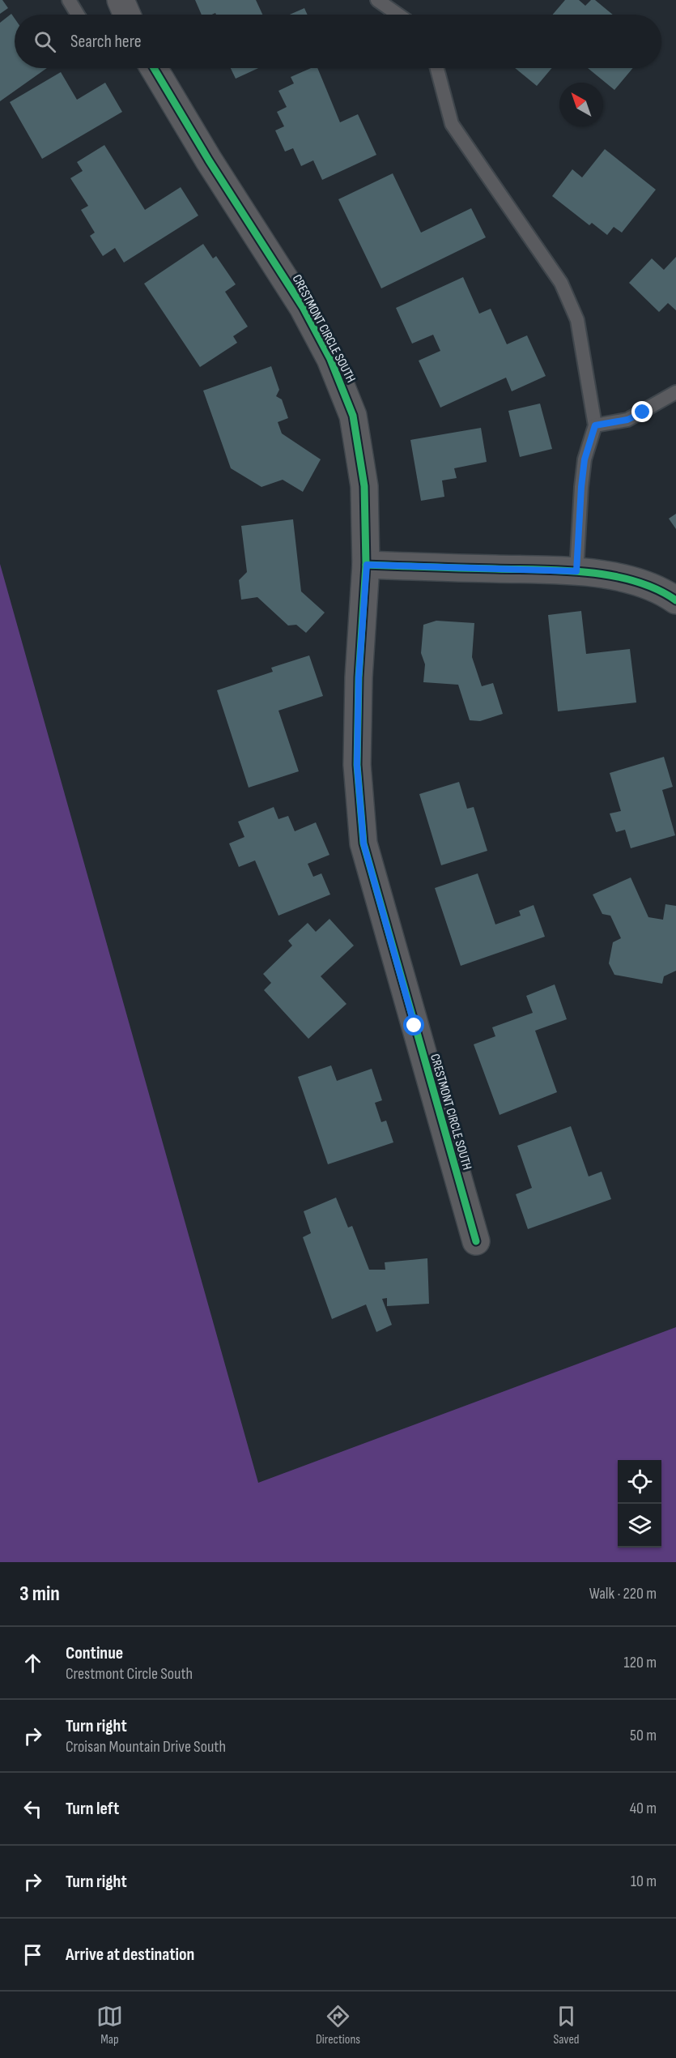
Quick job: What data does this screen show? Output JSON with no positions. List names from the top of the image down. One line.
{"streets":{"street":["CRESTMONT CIRCLE SOUTH"]},"north":"top left","page":{"search":"Search here","heading":["3 min","Walk · 220 m"],"list":[["Continue","Crestmont Circle South","120 m"],["Turn right","Croisan Mountain Drive South","50 m"],["Turn left","40 m"],["Turn right","10 m"],"Arrive at destination"],"nav":["Map","Directions","Saved"]}}
